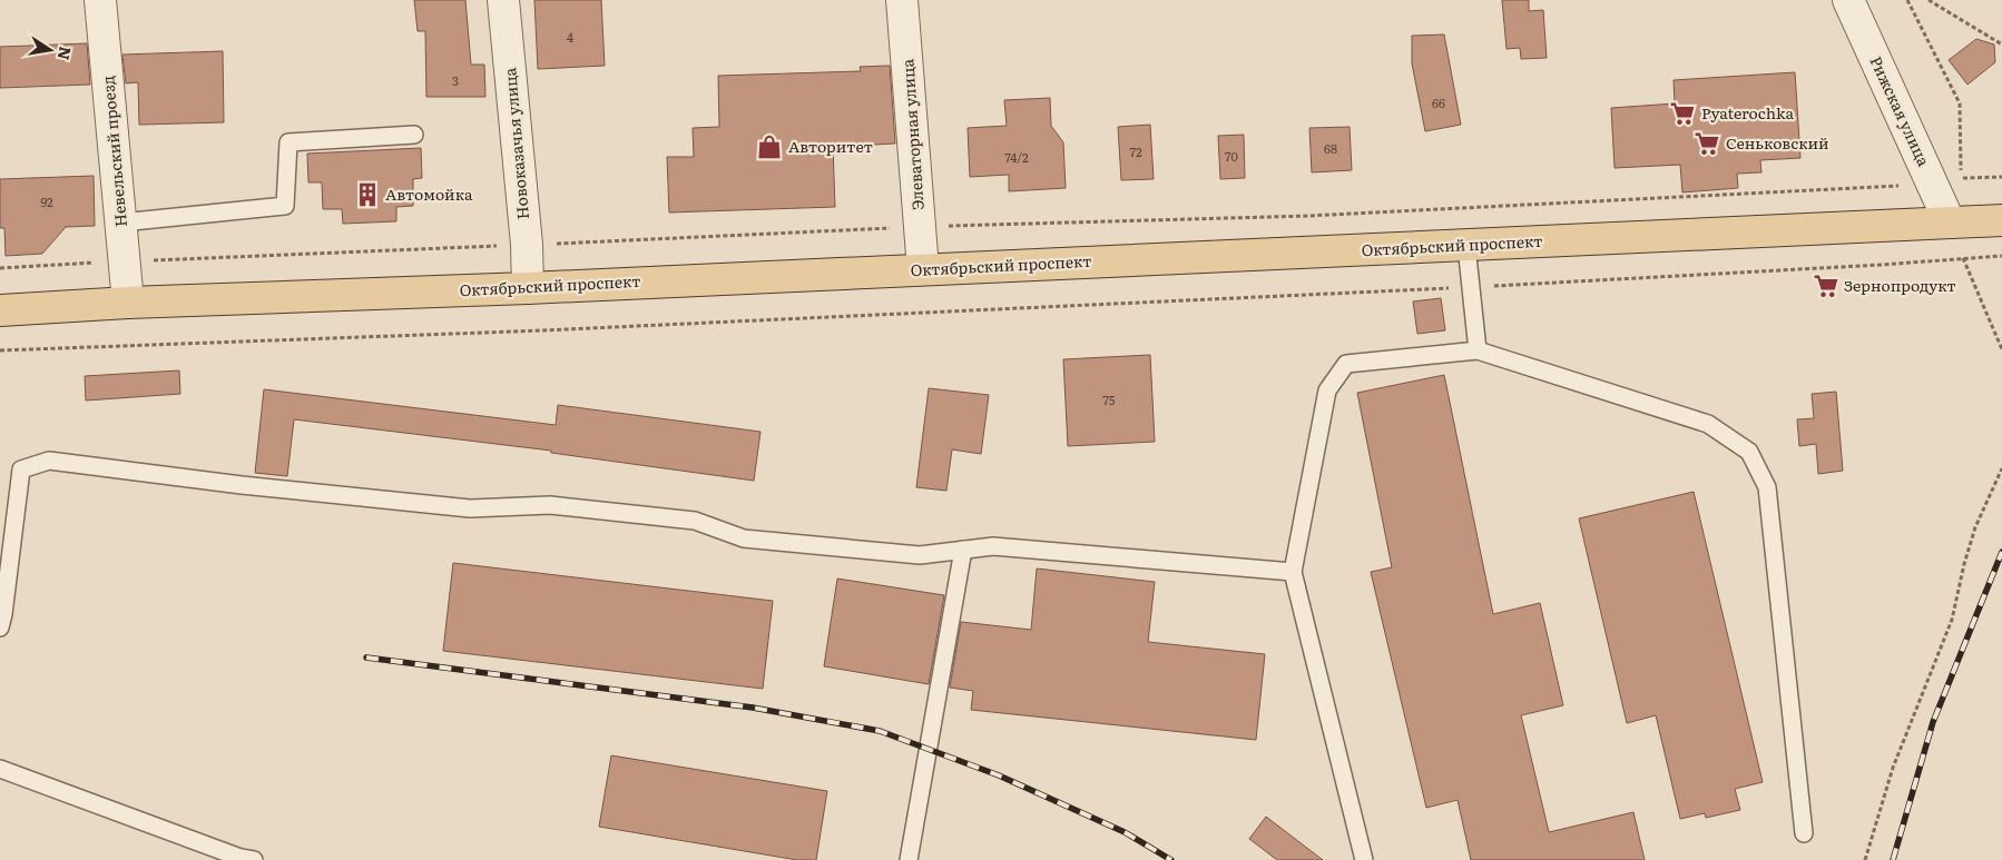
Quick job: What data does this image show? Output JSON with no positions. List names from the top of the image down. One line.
{"streets":{"main road":["Октябрьский проспект"],"street":["Рижская улица","Элеваторная улица","Новоказачья улица","Невельский проезд"]},"crossings":[["Рижская улица","Октябрьский проспект"],["Элеваторная улица","Октябрьский проспект"],["Новоказачья улица","Октябрьский проспект"],["Невельский проезд","Октябрьский проспект"]],"places":{"supermarket":["Pyaterochka","Сеньковский","Зернопродукт"],"shop":["Авторитет"],"building":["Автомойка"]},"house_numbers":["4","3","66","68","72","70","74/2","92","75"],"north":"right"}
